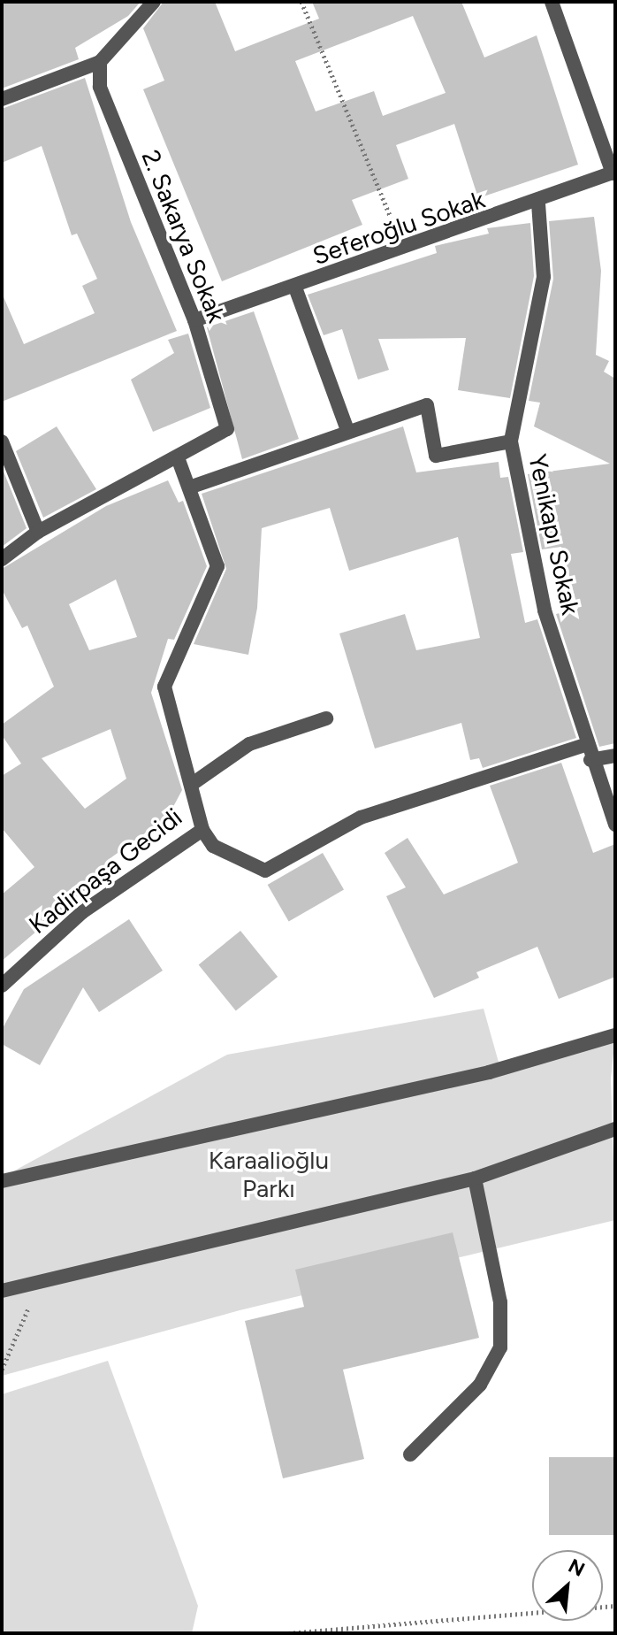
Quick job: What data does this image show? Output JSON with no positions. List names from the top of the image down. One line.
{"streets":{"street":["Seferoğlu Sokak","2. Sakarya Sokak","Yenikapı Sokak","Kadirpaşa Gecidi"]},"crossings":[["Seferoğlu Sokak","2. Sakarya Sokak"],["Seferoğlu Sokak","Yenikapı Sokak"],["2. Sakarya Sokak","Kadirpaşa Gecidi"]],"parks":["Karaalioğlu Parkı"],"north":"top right"}
